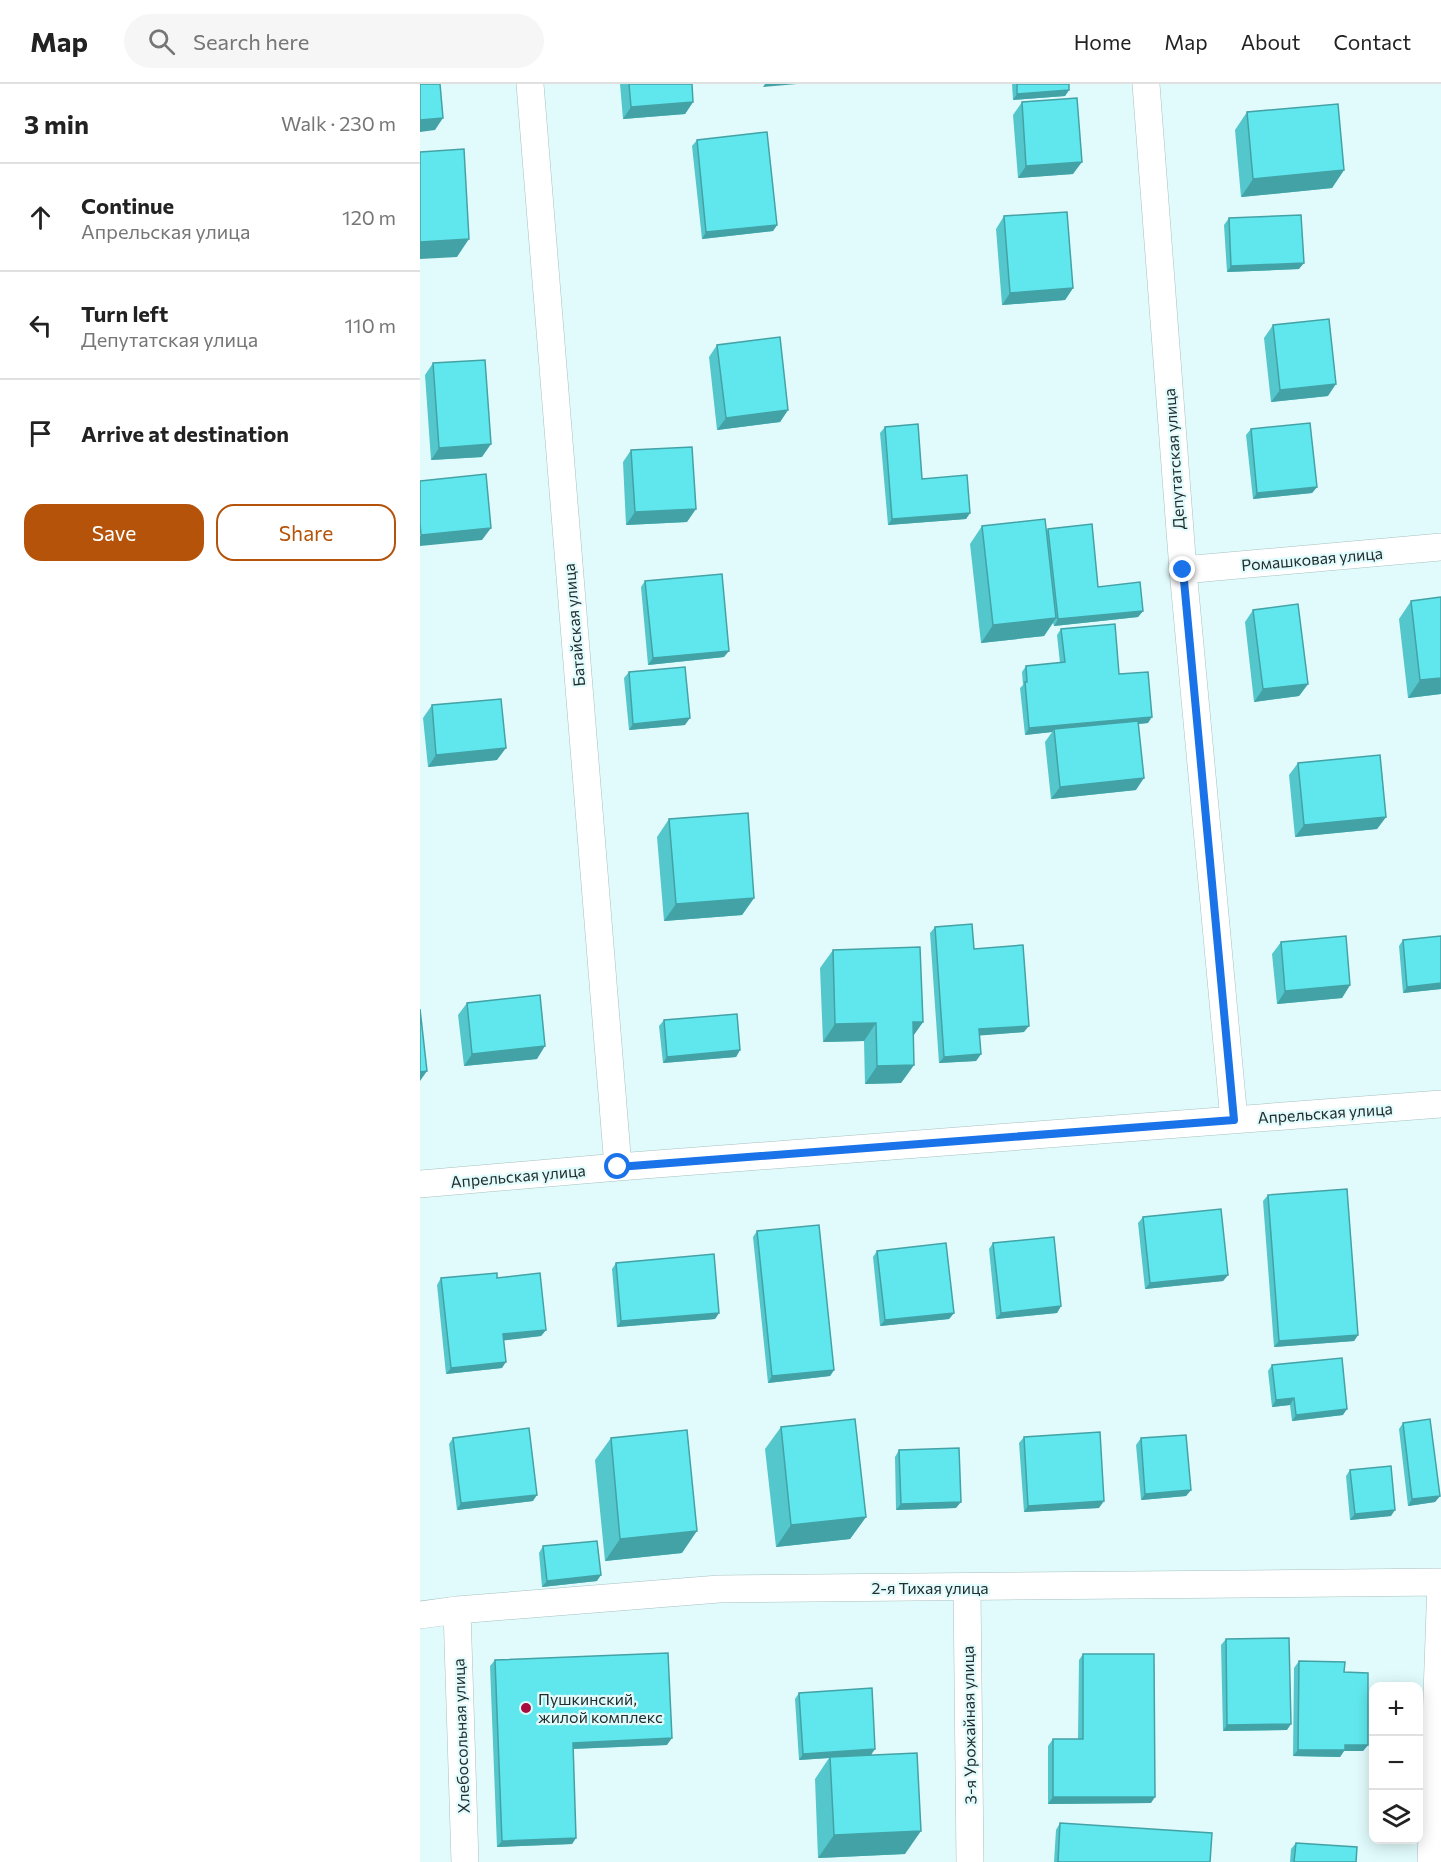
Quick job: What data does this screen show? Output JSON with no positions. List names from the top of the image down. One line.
{"streets":{"street":["Депутатская улица","Ромашковая улица","Батайская улица","Апрельская улица","2-я Тихая улица","3-я Урожайная улица","Хлебосольная улица"]},"crossings":[["Депутатская улица","Ромашковая улица"],["Депутатская улица","Апрельская улица"],["Батайская улица","Апрельская улица"],["2-я Тихая улица","3-я Урожайная улица"],["2-я Тихая улица","Хлебосольная улица"]],"places":["Пушкинский, жилой комплекс"],"page":{"header":"Map","search":"Search here","nav":["Home","Map","About","Contact"],"heading":["3 min","Walk · 230 m"],"list":[["Continue","Апрельская улица","120 m"],["Turn left","Депутатская улица","110 m"],"Arrive at destination"],"buttons":["Save","Share"],"map_buttons":["+","−"]}}
